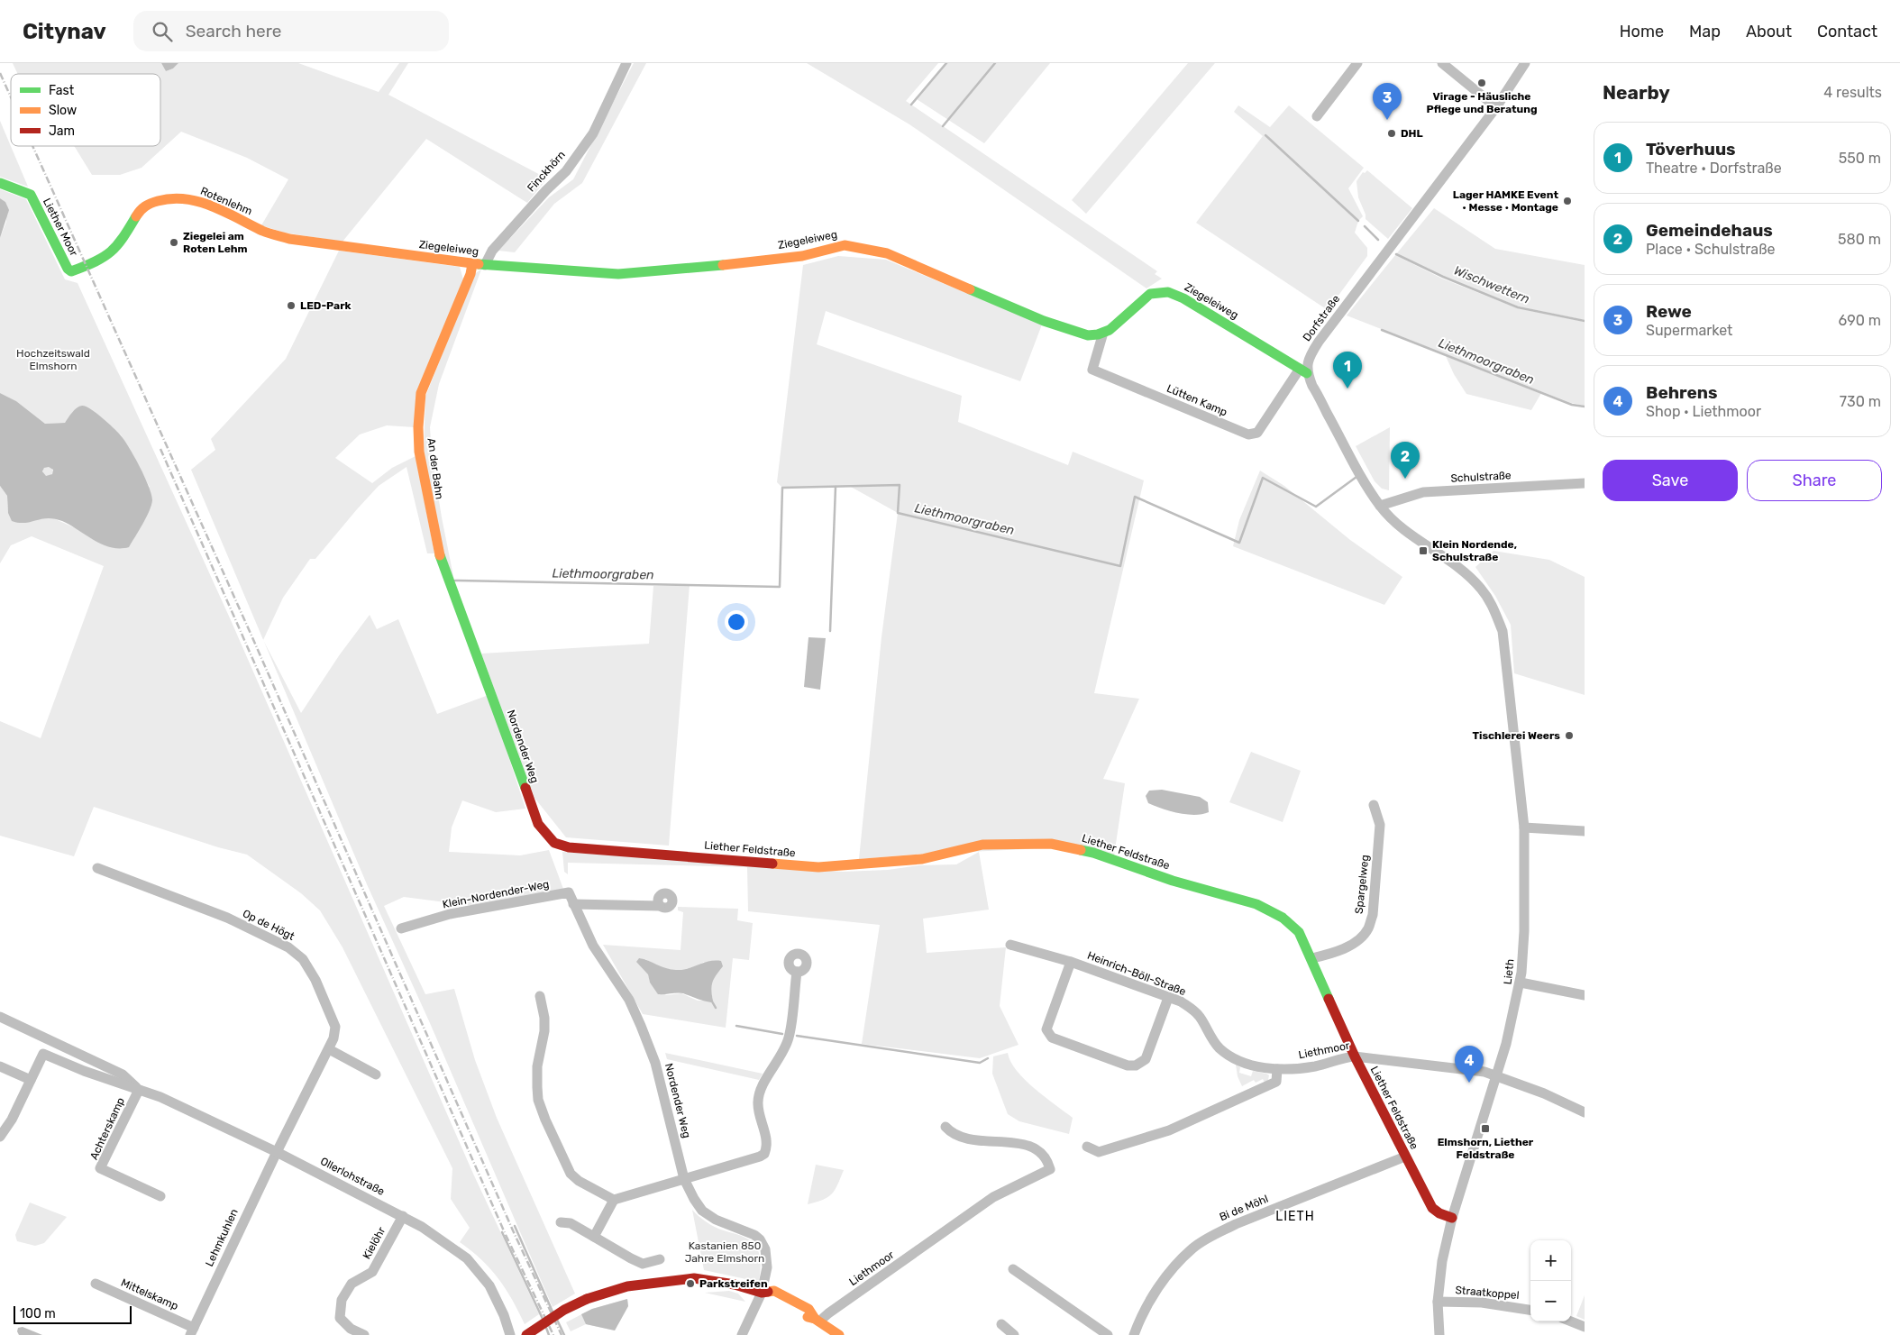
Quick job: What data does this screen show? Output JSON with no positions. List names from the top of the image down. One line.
{"streets":{"street":["Finckhörn","Rotenlehm","Liether Moor","Ziegeleiweg","Dorfstraße","Lütten Kamp","An der Bahn","Schulstraße","Nordender Weg","Liether Feldstraße","Spargelweg","Klein-Nordender-Weg","Op de Högt","Lieth","Heinrich-Böll-Straße","Liethmoor","Achterskamp","Ollerlohstraße","Bi de Möhl","Lehmkuhlen","Kielöhr","Straatkoppel","Mittelskamp"]},"crossings":[["Finckhörn","Ziegeleiweg"],["Rotenlehm","Liether Moor"],["Rotenlehm","Ziegeleiweg"],["Ziegeleiweg","Dorfstraße"],["Ziegeleiweg","Lütten Kamp"],["Ziegeleiweg","An der Bahn"],["Dorfstraße","Lütten Kamp"],["An der Bahn","Nordender Weg"],["Schulstraße","Lieth"],["Nordender Weg","Liether Feldstraße"],["Nordender Weg","Klein-Nordender-Weg"],["Liether Feldstraße","Spargelweg"],["Liether Feldstraße","Lieth"],["Liether Feldstraße","Liethmoor"],["Liether Feldstraße","Bi de Möhl"],["Op de Högt","Ollerlohstraße"],["Op de Högt","Lehmkuhlen"],["Lieth","Liethmoor"],["Lieth","Straatkoppel"],["Heinrich-Böll-Straße","Liethmoor"],["Achterskamp","Ollerlohstraße"],["Ollerlohstraße","Lehmkuhlen"],["Ollerlohstraße","Kielöhr"],["Lehmkuhlen","Mittelskamp"]],"districts":["LIETH"],"water":["Wischwettern","Liethmoorgraben"],"parks":["Hochzeitswald Elmshorn","Kastanien 850 Jahre Elmshorn"],"places":{"other":["Virage - Häusliche Pflege und Beratung","DHL","Lager HAMKE Event • Messe • Montage","Ziegelei am Roten Lehm","LED-Park","Tischlerei Weers","Parkstreifen"],"transit":["Klein Nordende, Schulstraße","Elmshorn, Liether Feldstraße"]},"legend":["Fast","Slow","Jam"],"scale_bar":"100 m","page":{"header":"Citynav","search":"Search here","nav":["Home","Map","About","Contact"],"heading":["Nearby","4 results"],"pins":["3","1","2","4"],"list":[{"mark":"1","name":"Töverhuus","note":"Theatre · Dorfstraße","value":"550 m"},{"mark":"2","name":"Gemeindehaus","note":"Place · Schulstraße","value":"580 m"},{"mark":"3","name":"Rewe","note":"Supermarket","value":"690 m"},{"mark":"4","name":"Behrens","note":"Shop · Liethmoor","value":"730 m"}],"buttons":["Save","Share"],"map_buttons":["+","−"],"scale":"100 m"}}
